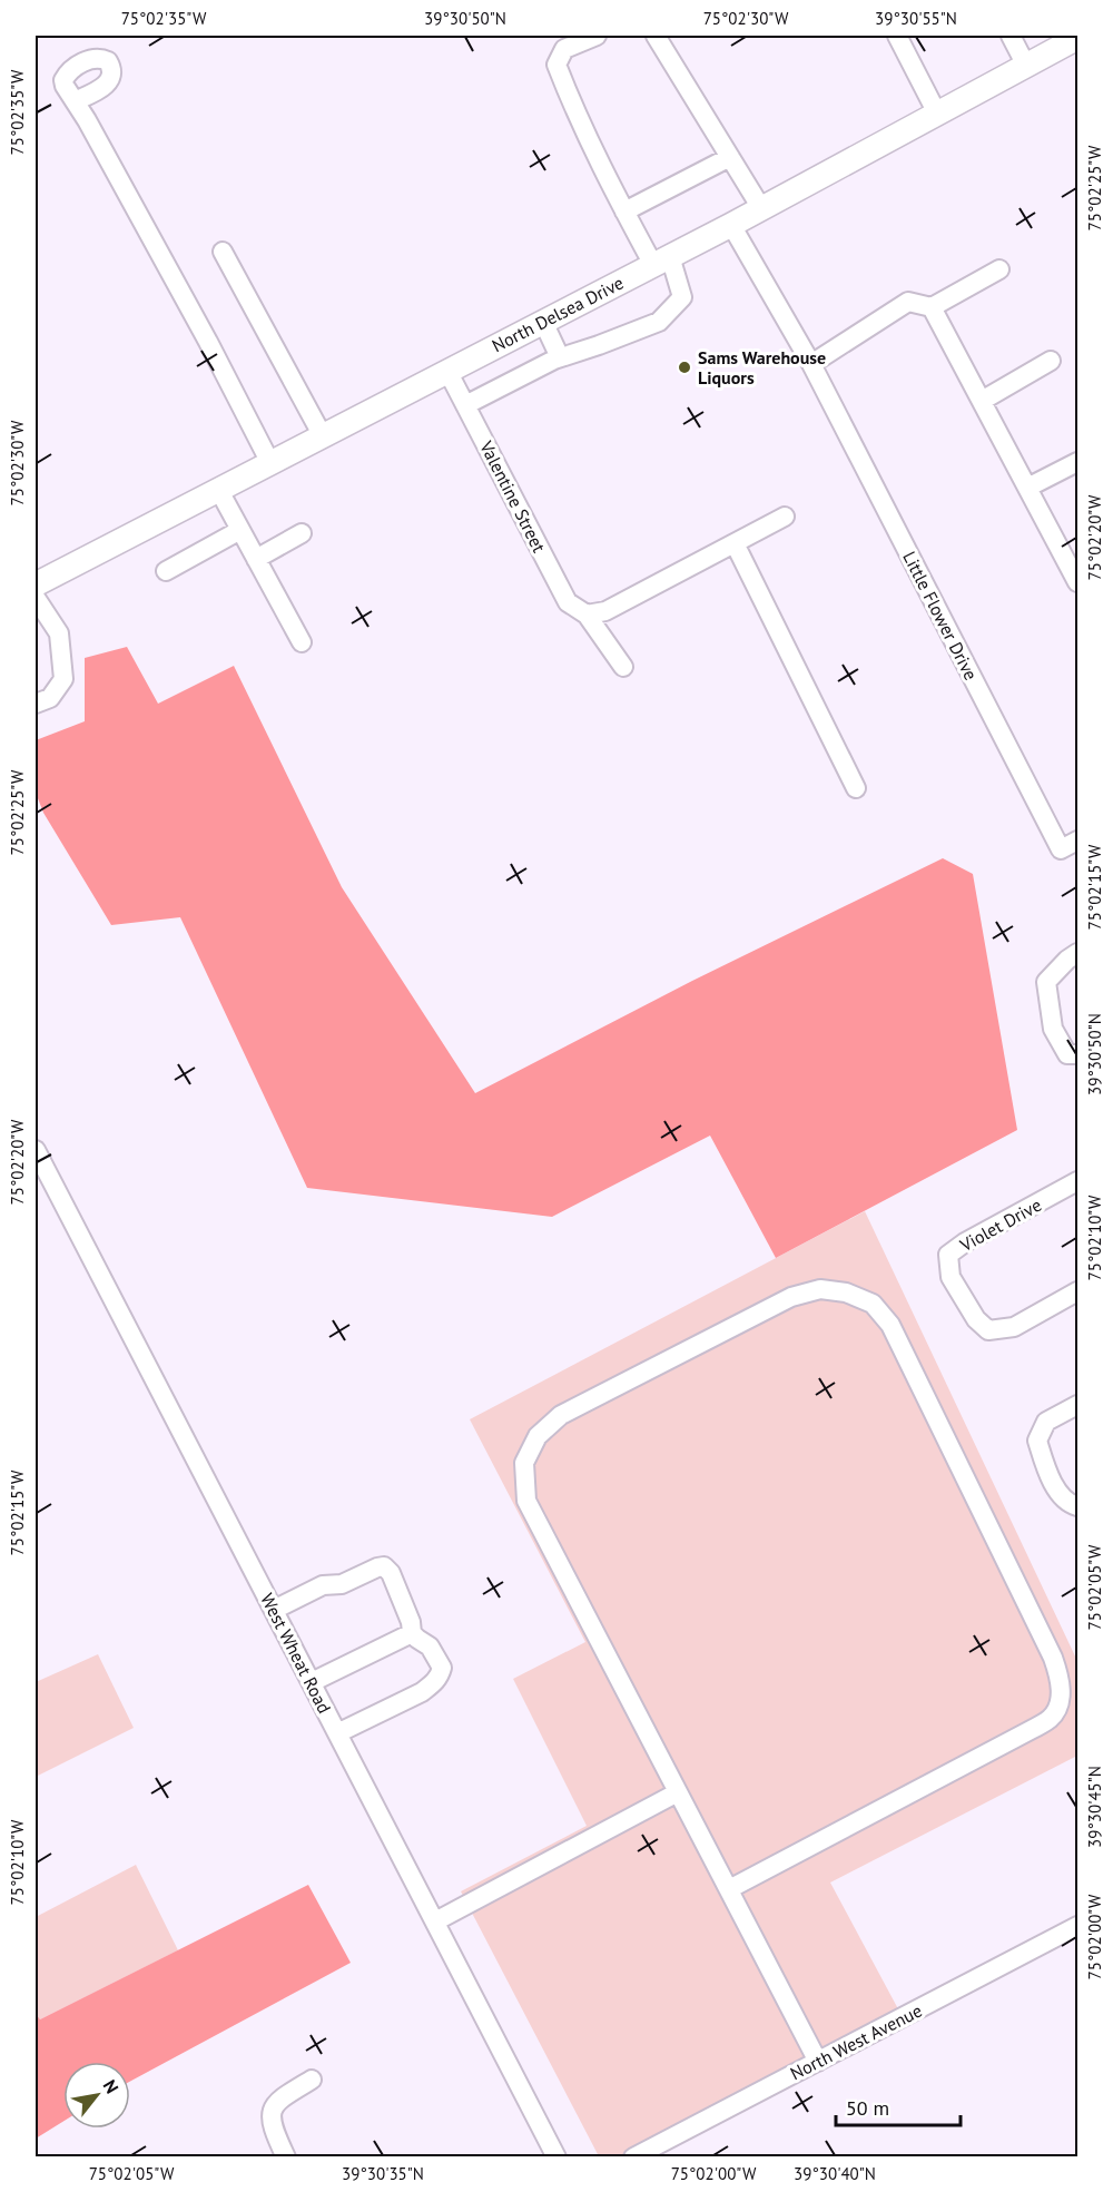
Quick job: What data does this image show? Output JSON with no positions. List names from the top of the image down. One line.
{"streets":{"main road":["North Delsea Drive"],"street":["Valentine Street","Little Flower Drive","Violet Drive","West Wheat Road","North West Avenue"]},"crossings":[["North Delsea Drive","Valentine Street"],["North Delsea Drive","Little Flower Drive"]],"places":["Sams Warehouse Liquors"],"scale_bar":"50 m","north":"top right","coordinates":["75°02'35\"W","39°30'50\"N","75°02'30\"W","39°30'55\"N","75°02'25\"W","75°02'20\"W","75°02'15\"W","75°02'10\"W","75°02'05\"W","39°30'45\"N","75°02'00\"W","39°30'35\"N","39°30'40\"N"]}
